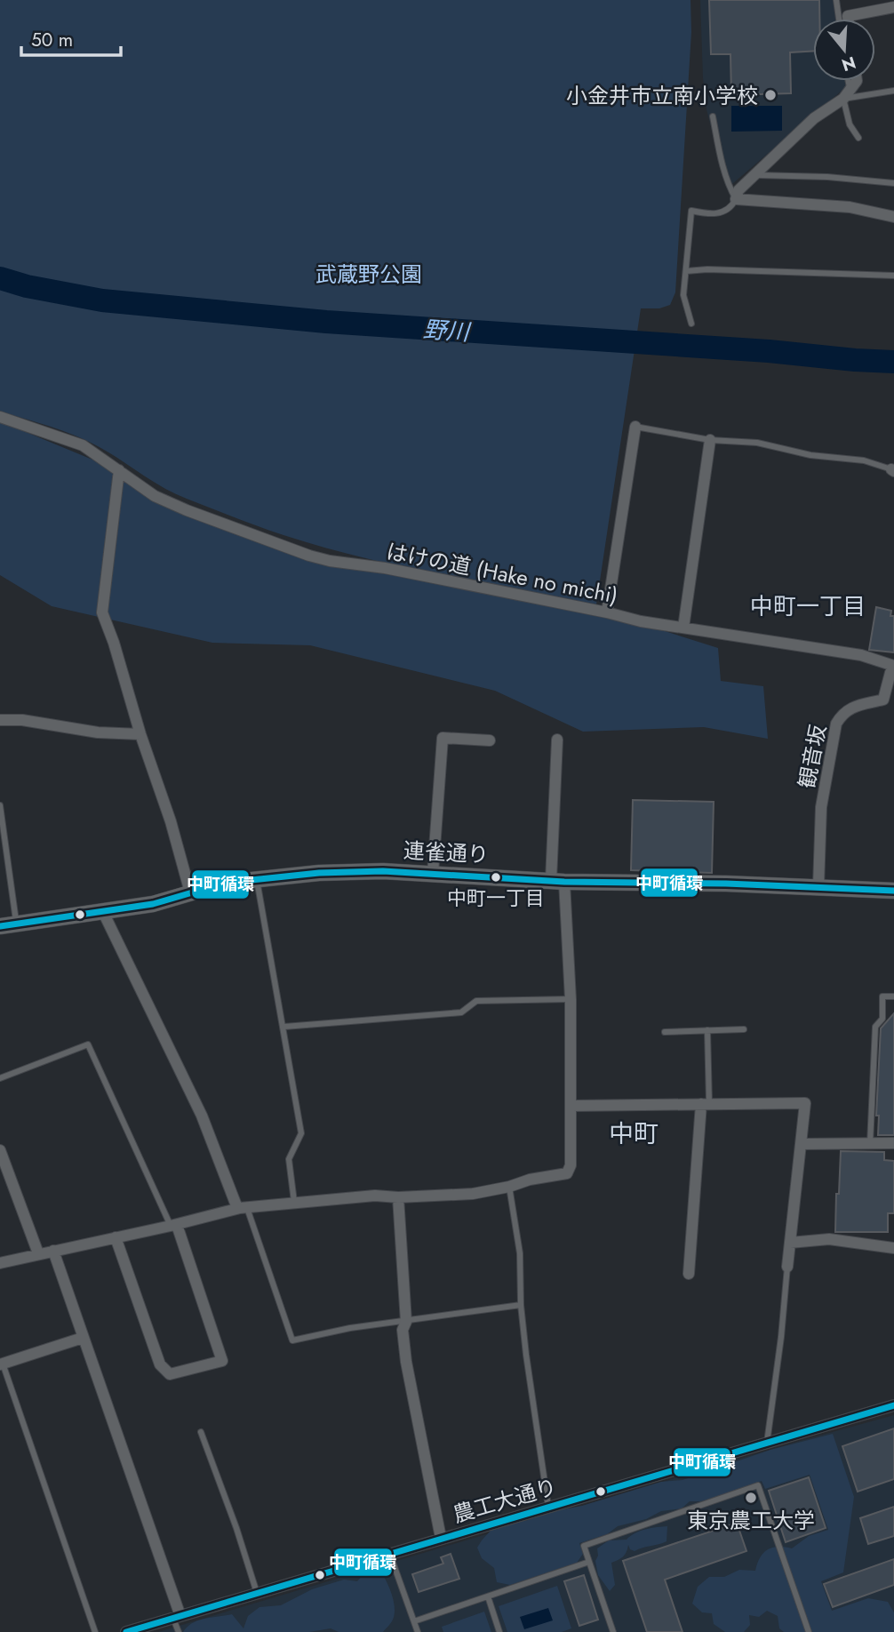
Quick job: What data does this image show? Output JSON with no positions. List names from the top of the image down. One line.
{"streets":{"main road":["連雀通り"],"street":["はけの道 (Hake no michi)","観音坂","農工大通り"]},"crossings":[["はけの道 (Hake no michi)","観音坂"],["観音坂","連雀通り"]],"districts":["中町一丁目","中町"],"water":["野川"],"parks":["武蔵野公園"],"places":["小金井市立南小学校","中町一丁目","東京農工大学"],"lines":["transit line 中町循環"],"scale_bar":"50 m","north":"bottom"}
